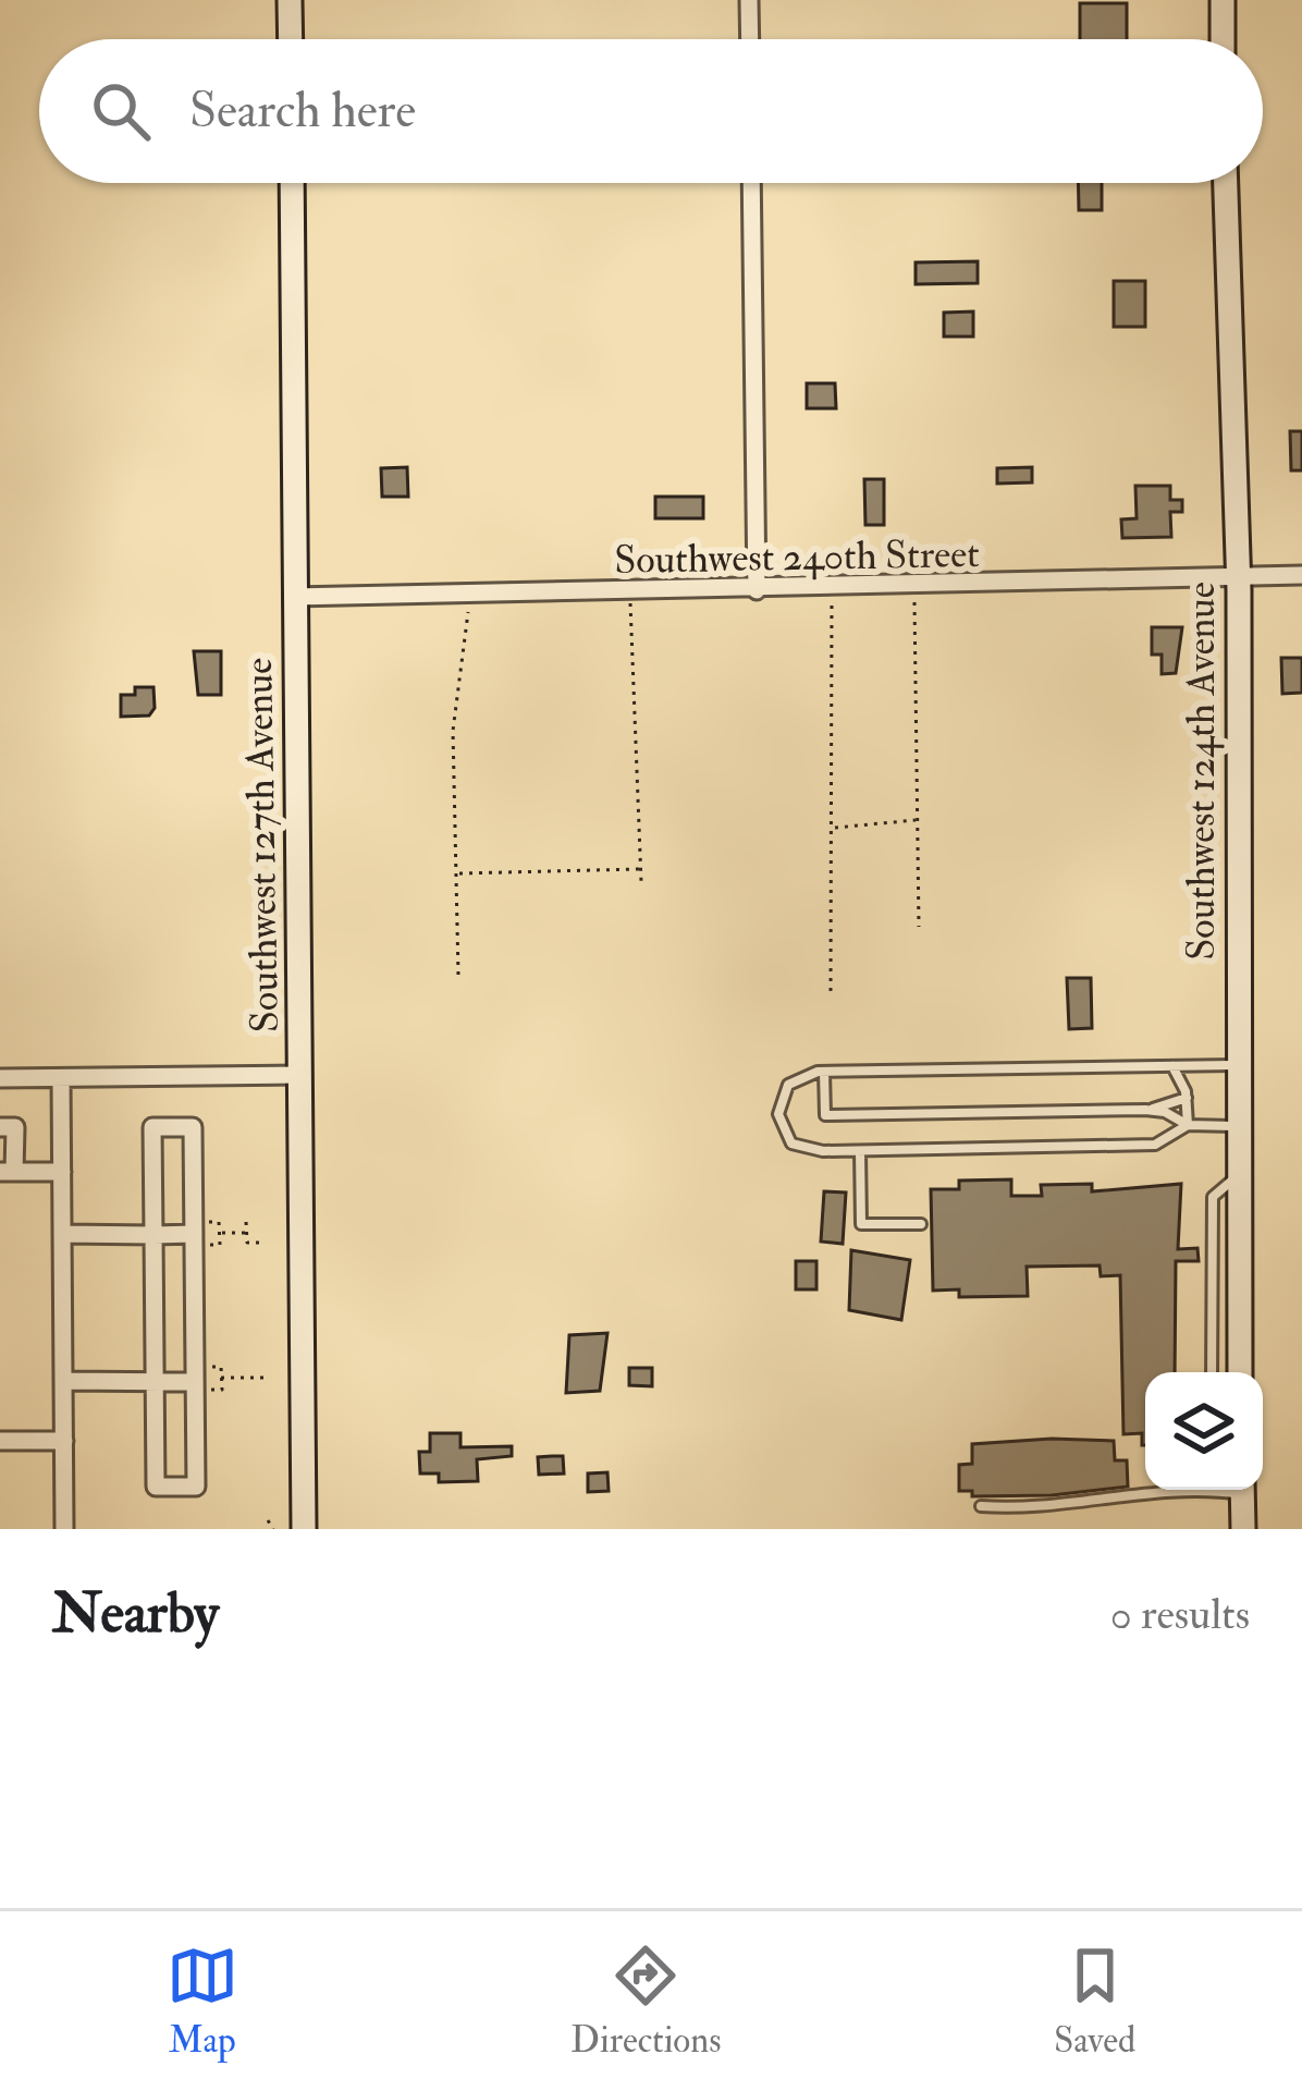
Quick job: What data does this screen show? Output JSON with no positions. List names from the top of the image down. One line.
{"streets":{"street":["Southwest 240th Street","Southwest 124th Avenue","Southwest 127th Avenue"]},"crossings":[["Southwest 240th Street","Southwest 124th Avenue"],["Southwest 240th Street","Southwest 127th Avenue"]],"page":{"search":"Search here","heading":["Nearby","0 results"],"nav":["Map","Directions","Saved"]}}
